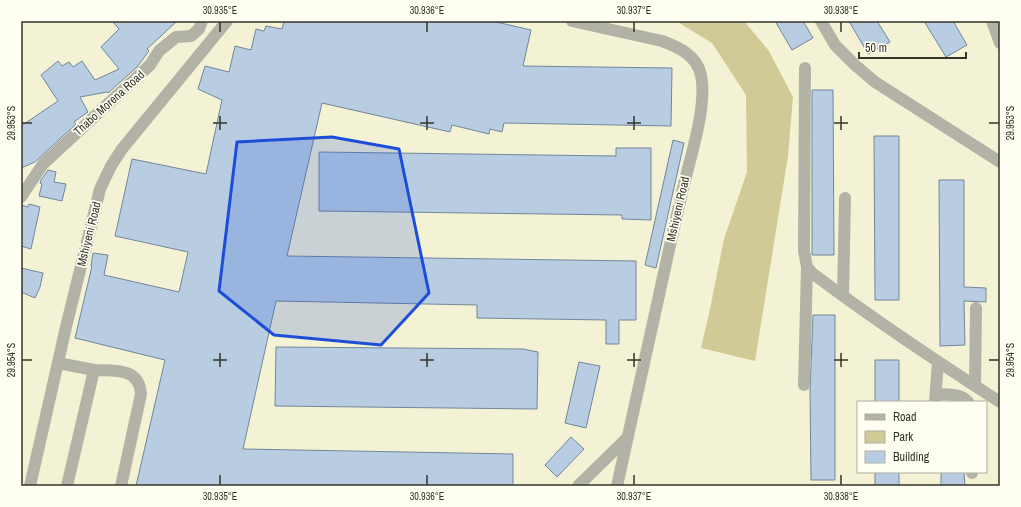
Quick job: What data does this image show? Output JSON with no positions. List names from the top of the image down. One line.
{"streets":{"street":["Thabo Morena Road","Mshiyeni Road"]},"legend":["Road","Park","Building"],"scale_bar":"50 m","coordinates":["30.935°E","30.936°E","30.937°E","30.938°E","29.953°S","29.954°S"]}
